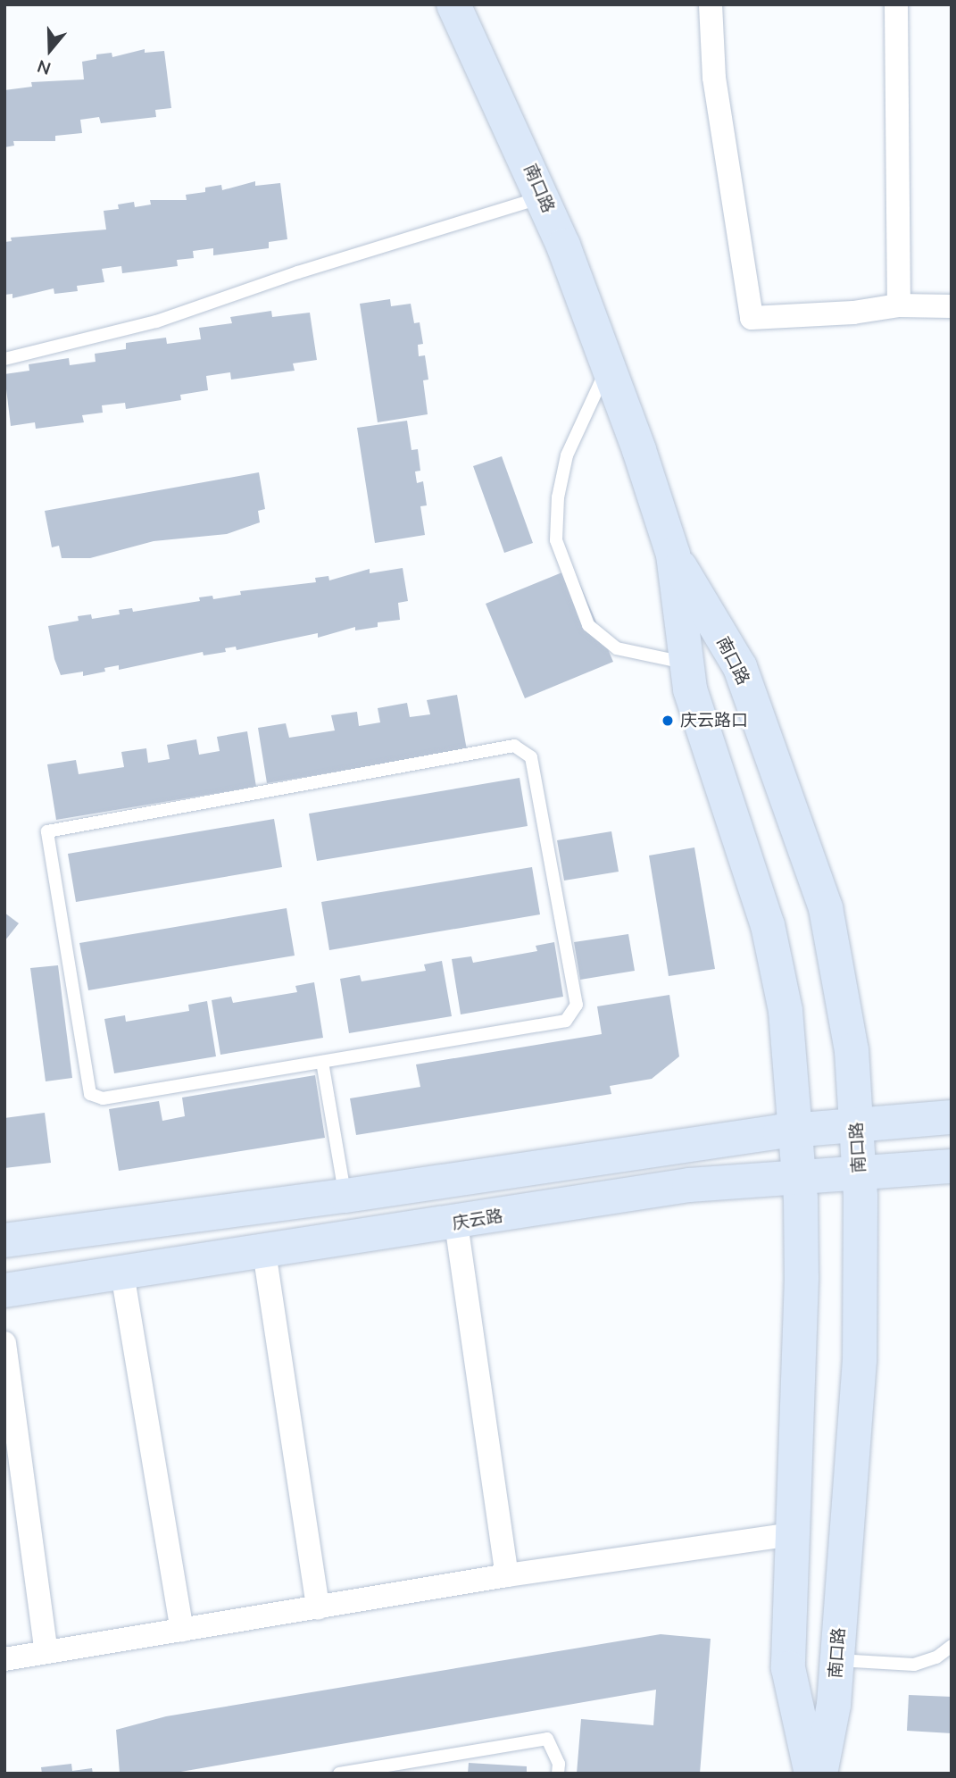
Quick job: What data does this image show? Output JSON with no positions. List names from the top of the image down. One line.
{"streets":{"main road":["南口路","庆云路"]},"crossings":[["南口路","庆云路"]],"places":["庆云路口"],"north":"bottom"}
